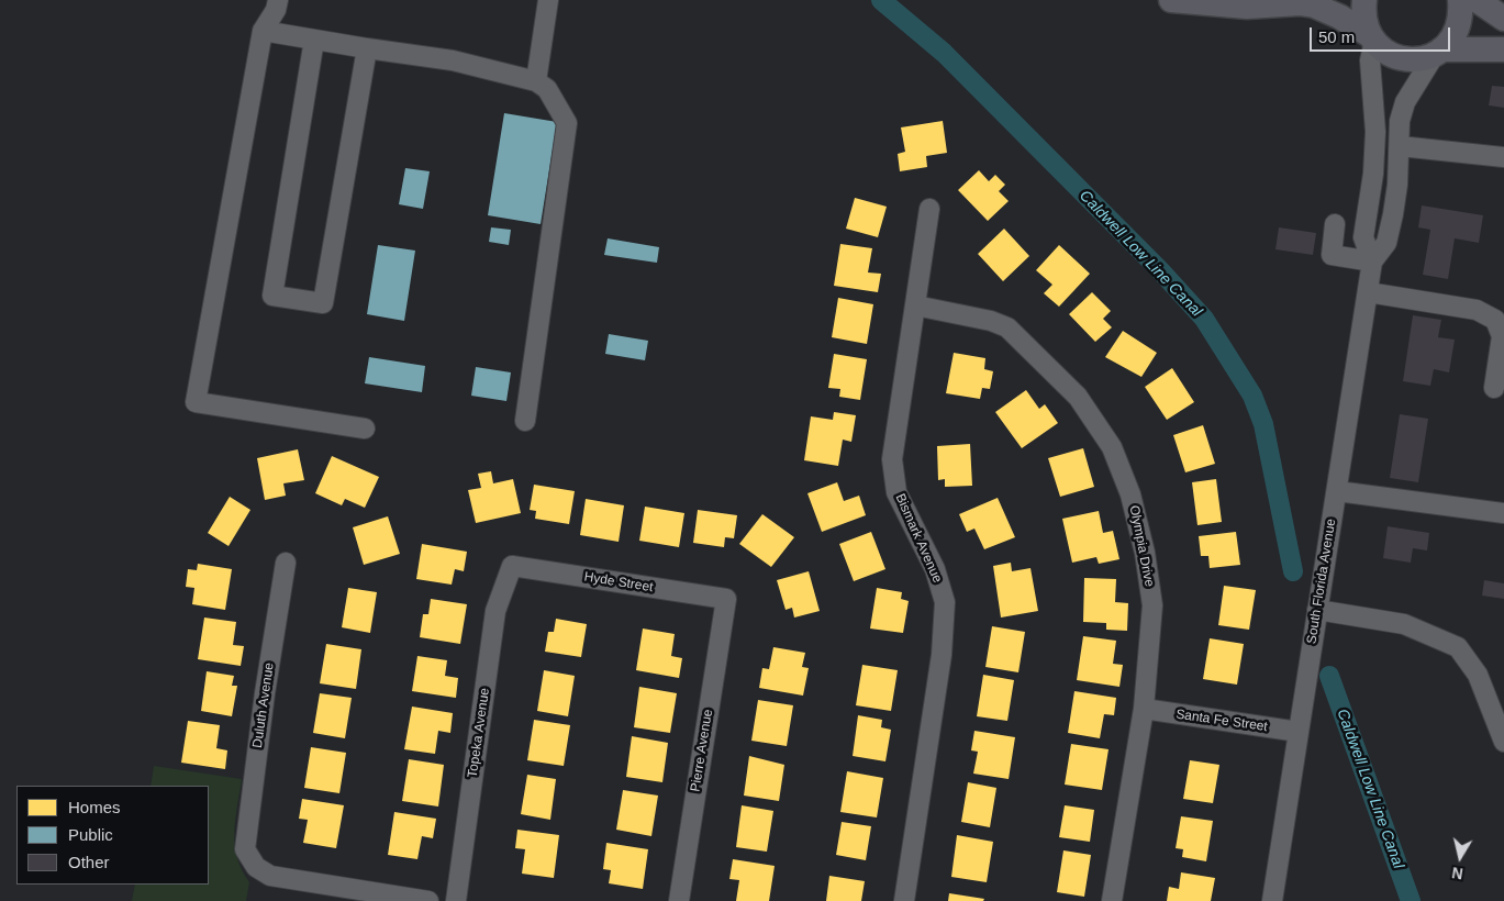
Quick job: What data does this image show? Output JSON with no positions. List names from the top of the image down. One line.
{"streets":{"street":["Bismark Avenue","Olympia Drive","South Florida Avenue","Hyde Street","Duluth Avenue","Santa Fe Street","Topeka Avenue","Pierre Avenue"]},"crossings":[["Bismark Avenue","Olympia Drive"],["Olympia Drive","Santa Fe Street"],["South Florida Avenue","Santa Fe Street"],["Hyde Street","Topeka Avenue"],["Hyde Street","Pierre Avenue"]],"water":["Caldwell Low Line Canal"],"legend":["Homes","Public","Other"],"scale_bar":"50 m","north":"bottom"}
